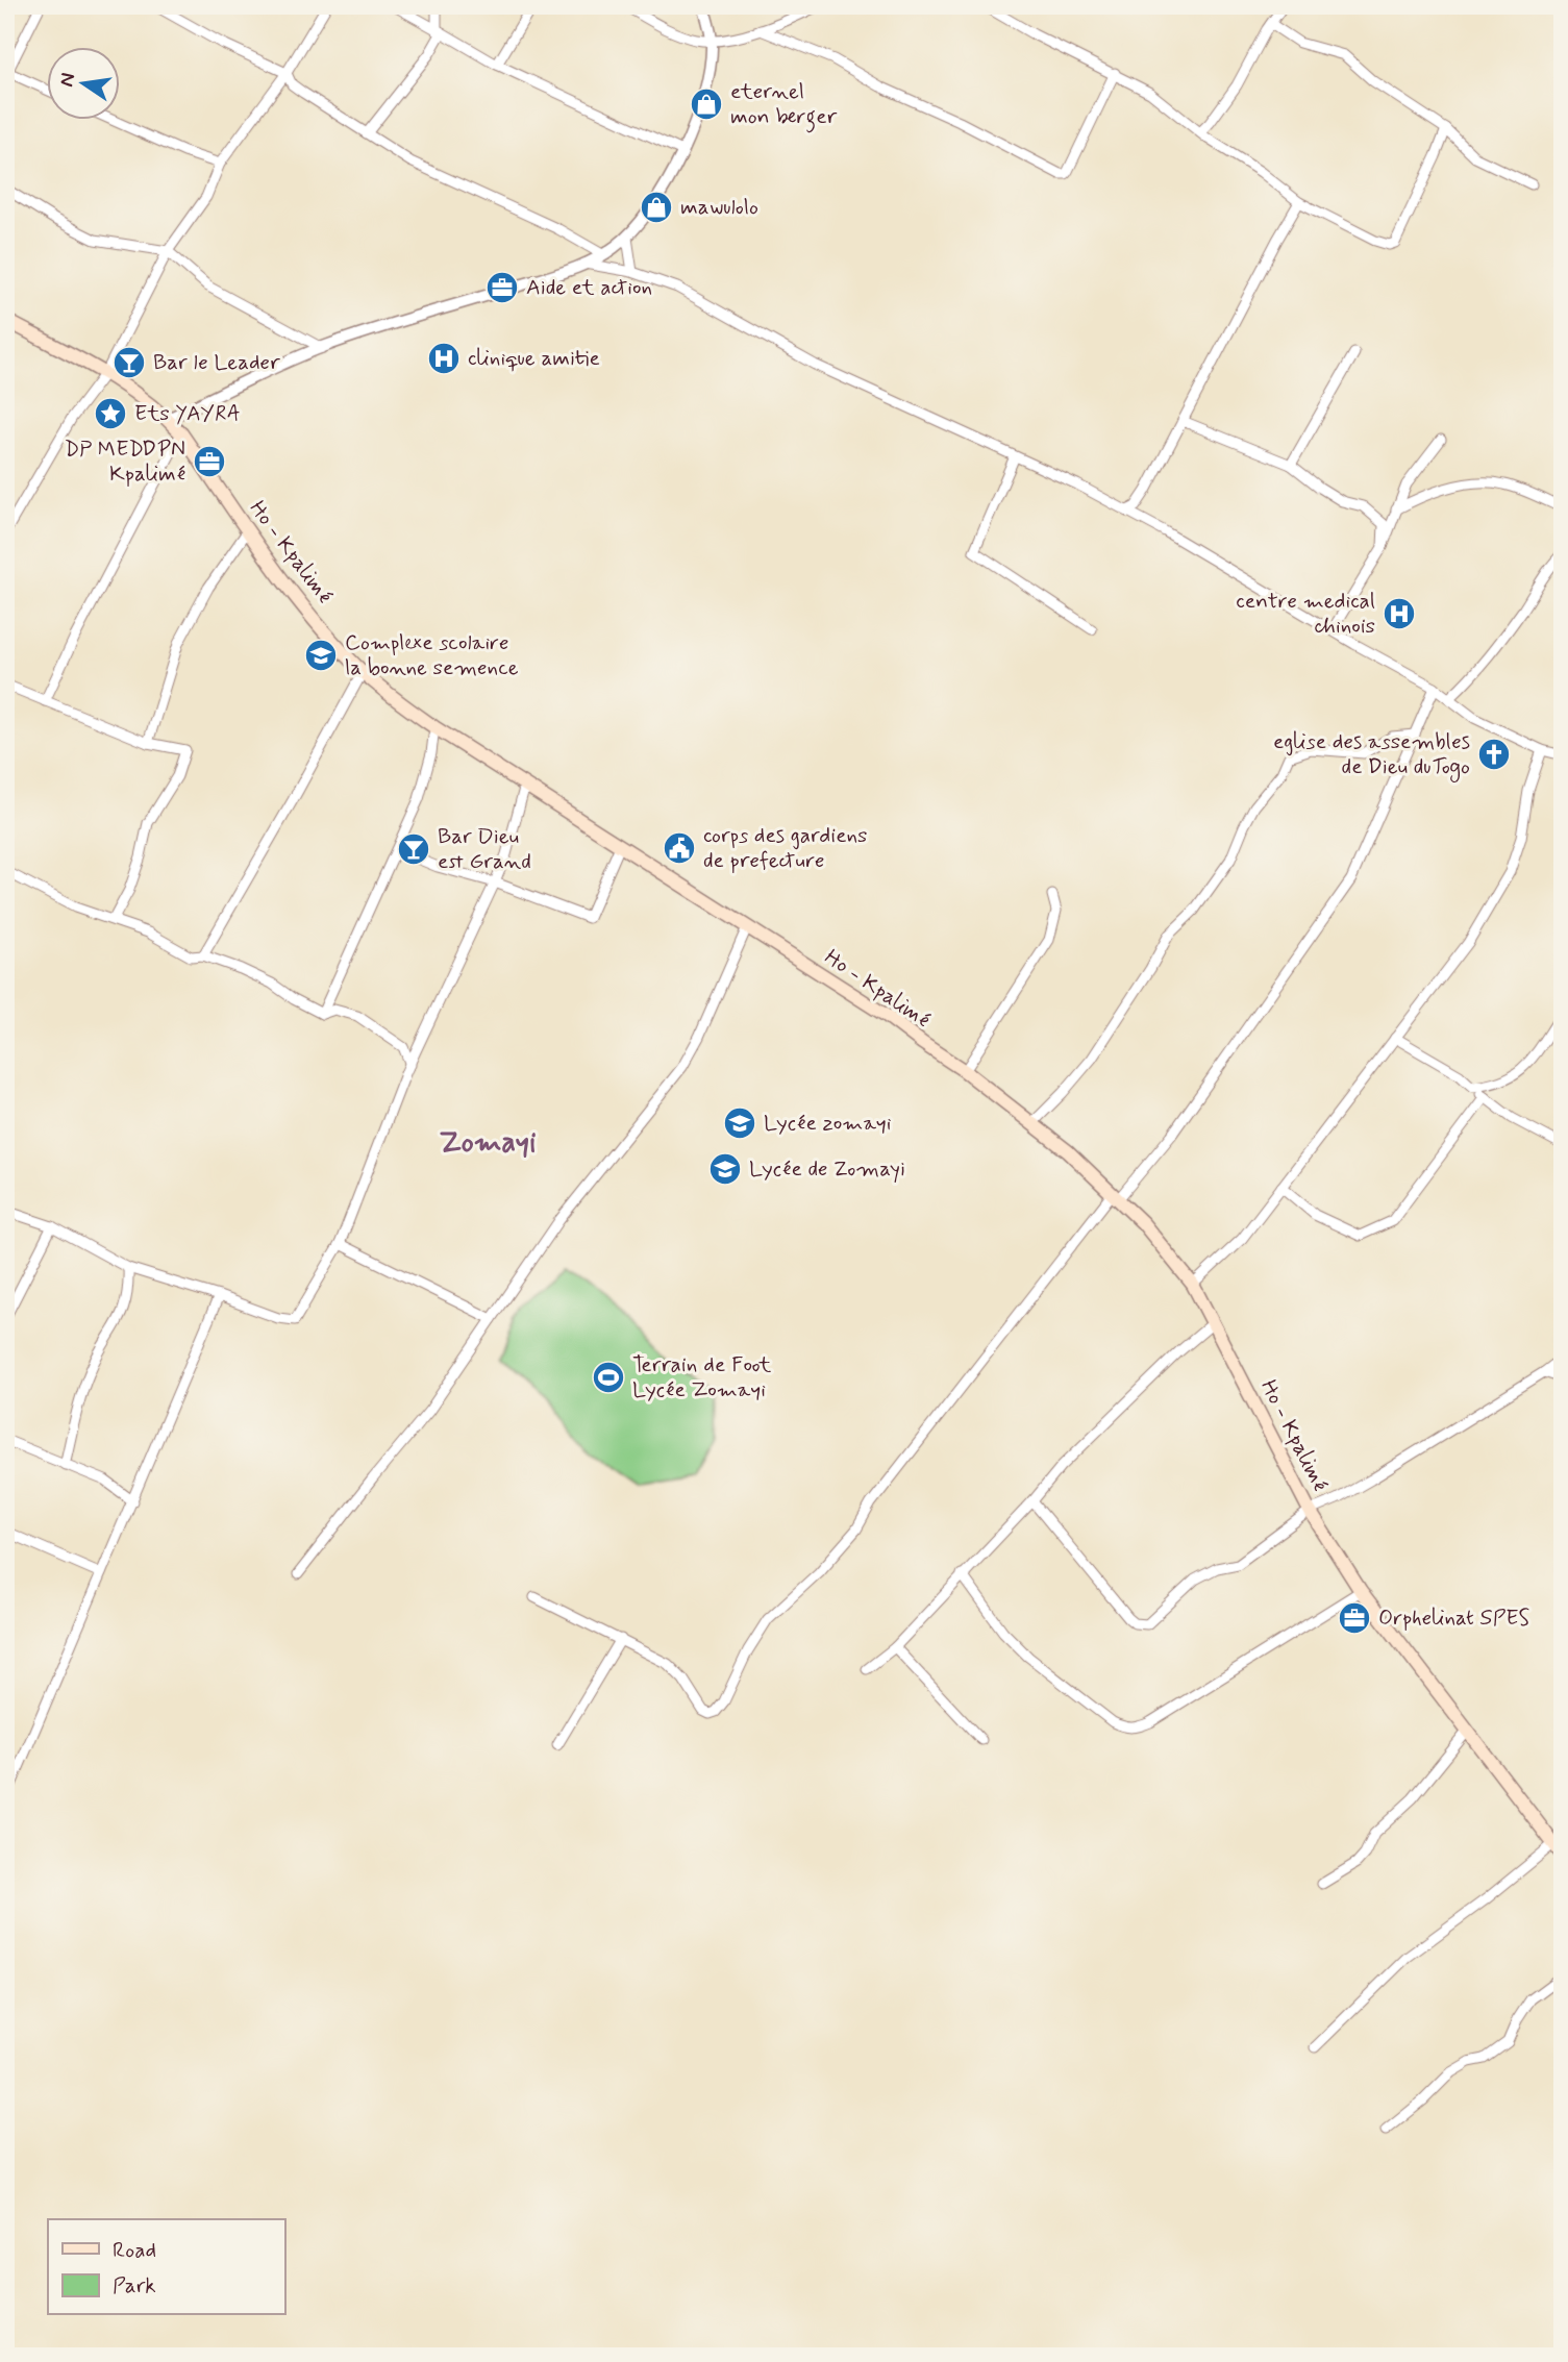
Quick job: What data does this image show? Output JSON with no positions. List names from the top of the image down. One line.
{"streets":{"main road":["Ho - Kpalimé"]},"districts":["Zomayi"],"places":{"shop":["eternel mon berger","mawulolo"],"office":["Aide et action","DP MEDDPN Kpalimé","Orphelinat SPES"],"hospital":["clinique amitie","centre medical chinois"],"bar":["Bar le Leader","Bar Dieu est Grand"],"place":["Ets YAYRA"],"school or university":["Complexe scolaire la bonne semence","Lycée zomayi","Lycée de Zomayi"],"church":["eglise des assembles de Dieu duTogo"],"public building":["corps des gardiens de prefecture"],"sports":["Terrain de Foot Lycée Zomayi"]},"legend":["Road","Park"],"north":"left"}
